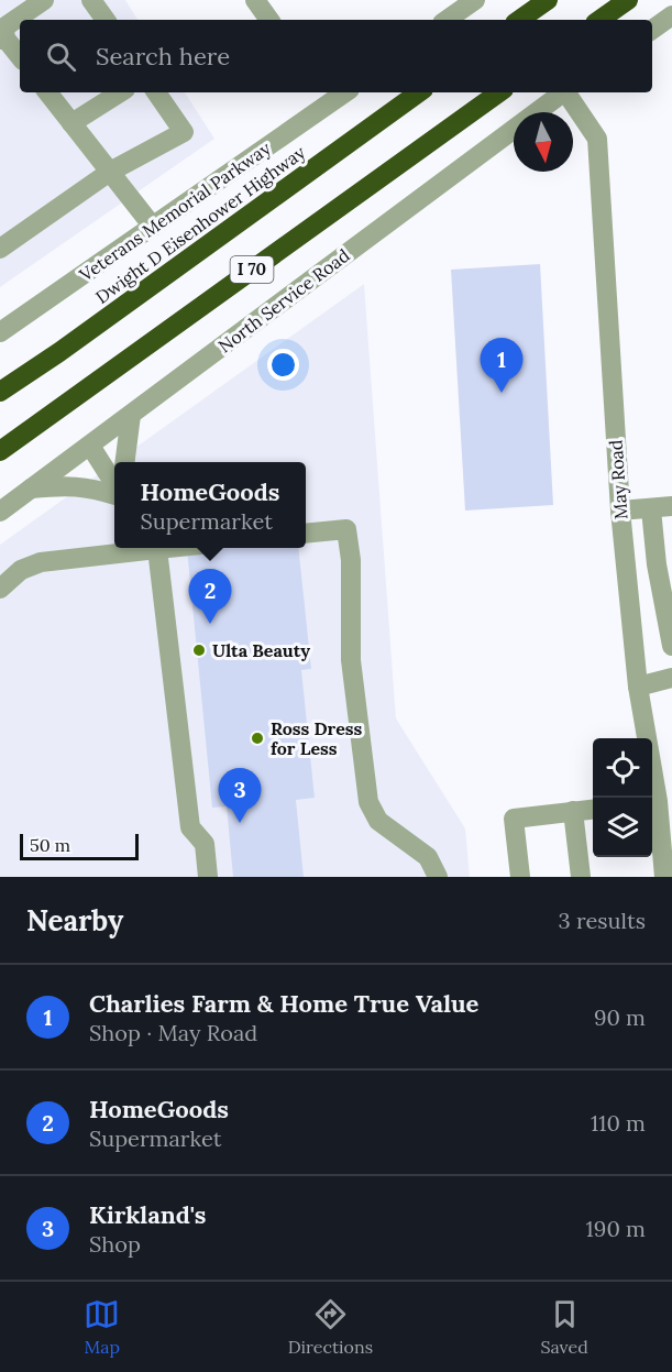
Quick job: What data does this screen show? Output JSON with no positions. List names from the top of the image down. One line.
{"streets":{"highway":["Dwight D Eisenhower Highway","I 70"],"street":["Veterans Memorial Parkway","North Service Road","May Road"]},"places":["Ulta Beauty","Ross Dress for Less"],"scale_bar":"50 m","north":"bottom","page":{"search":"Search here","pins":["1","2","3"],"popup":["HomeGoods","Supermarket"],"scale":"50 m","heading":["Nearby","3 results"],"list":[{"mark":"1","name":"Charlies Farm & Home True Value","note":"Shop · May Road","value":"90 m"},{"mark":"2","name":"HomeGoods","note":"Supermarket","value":"110 m"},{"mark":"3","name":"Kirkland's","note":"Shop","value":"190 m"}],"nav":["Map","Directions","Saved"]}}
